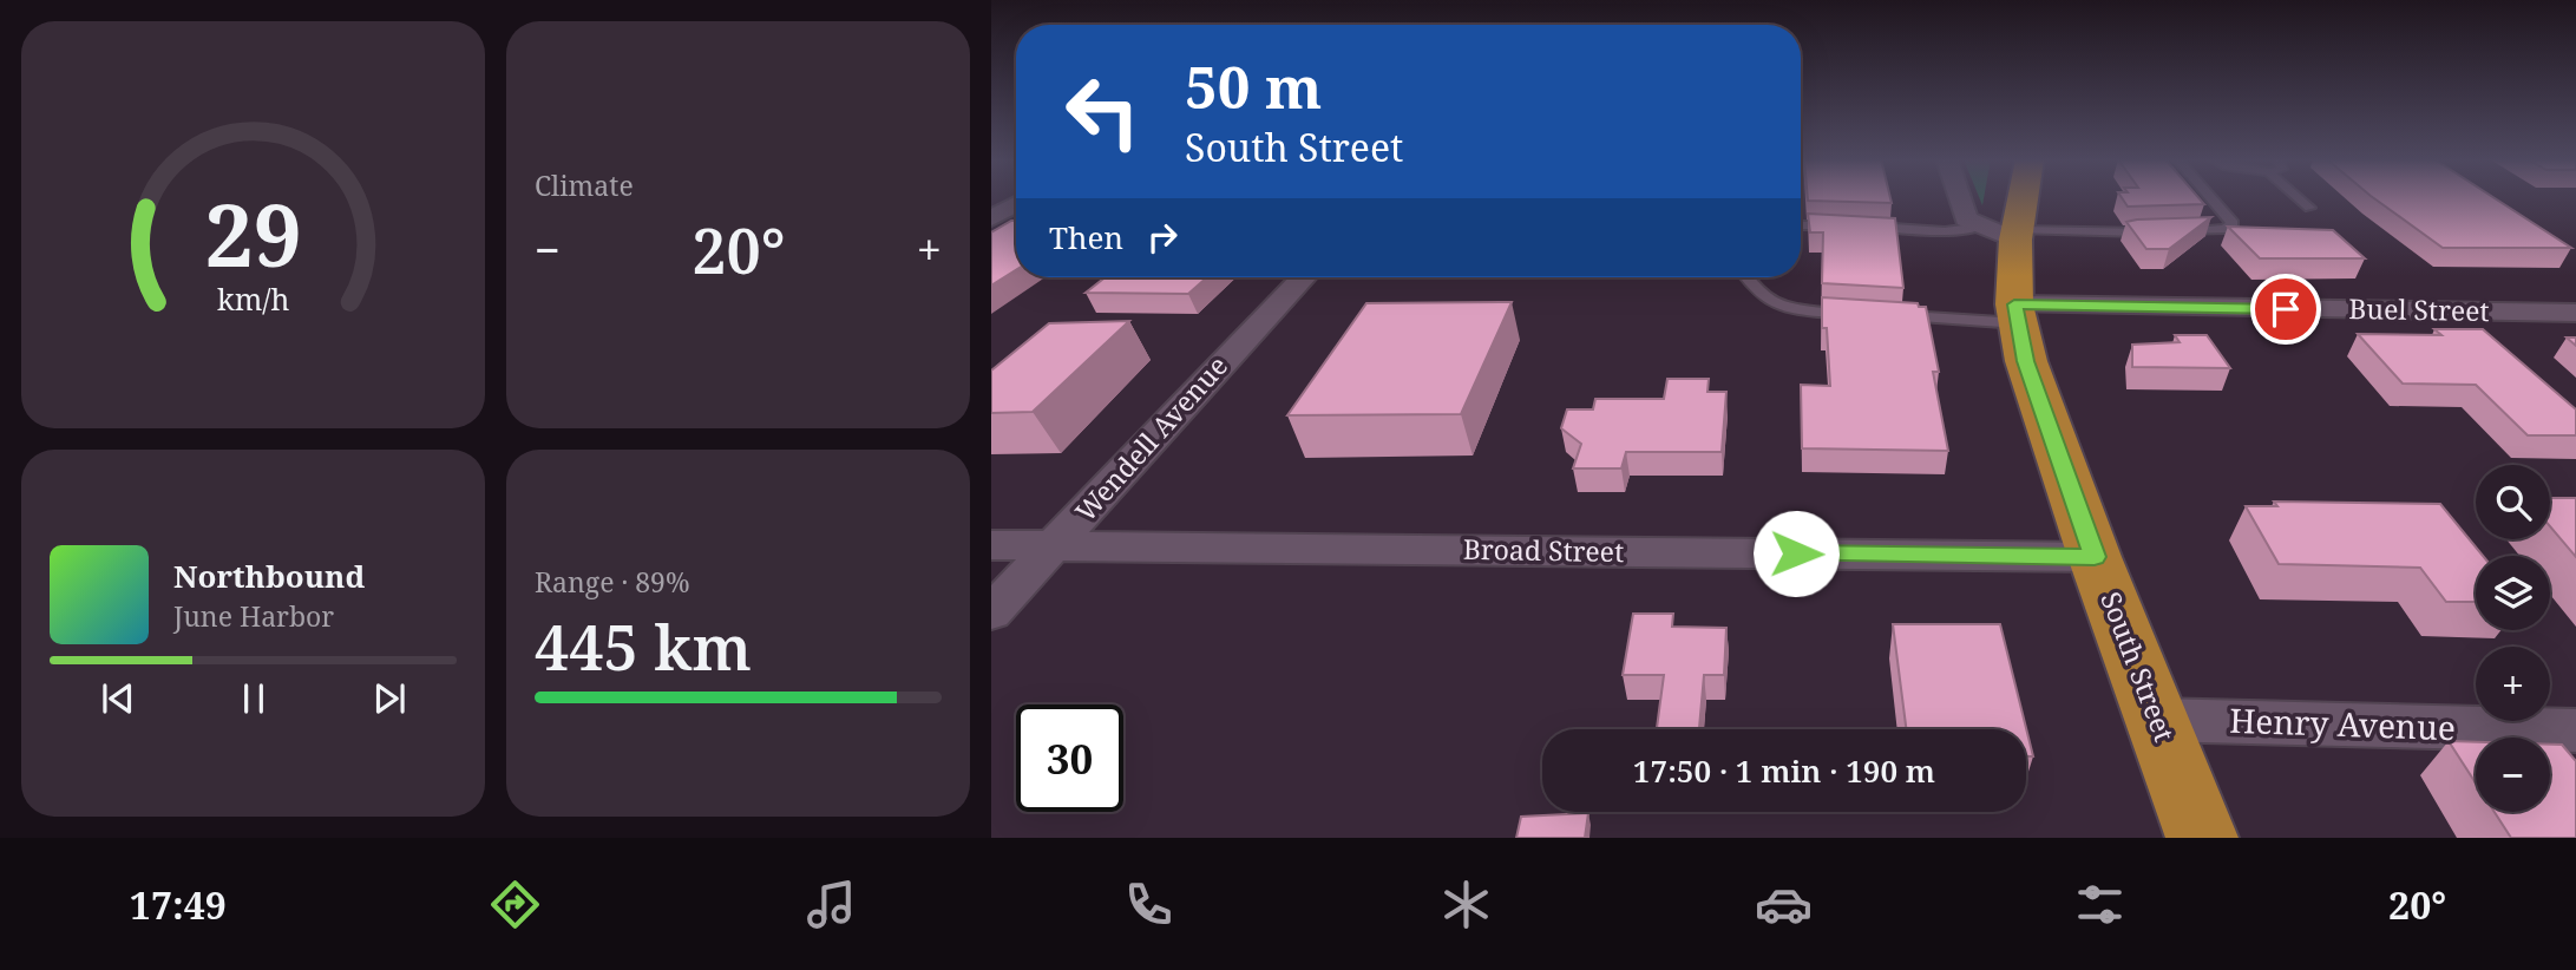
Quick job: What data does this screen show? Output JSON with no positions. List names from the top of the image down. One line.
{"streets":{"highway":["South Street"],"street":["Buel Street","Wendell Avenue","Broad Street","Henry Avenue"]},"crossings":[["Buel Street","South Street"],["Wendell Avenue","Broad Street"],["Broad Street","South Street"],["South Street","Henry Avenue"]],"page":{"tile":["Climate",["Range · 89%","445 km"]],"turn":["50 m","South Street"],"then":"Then","heat":["−","20°","+"],"map_buttons":["+","−"],"song":["Northbound","June Harbor"],"limit":"30","trip":"17:50 · 1 min · 190 m","tabs":["17:49","20°"],"gauge":["29","km/h"]}}
